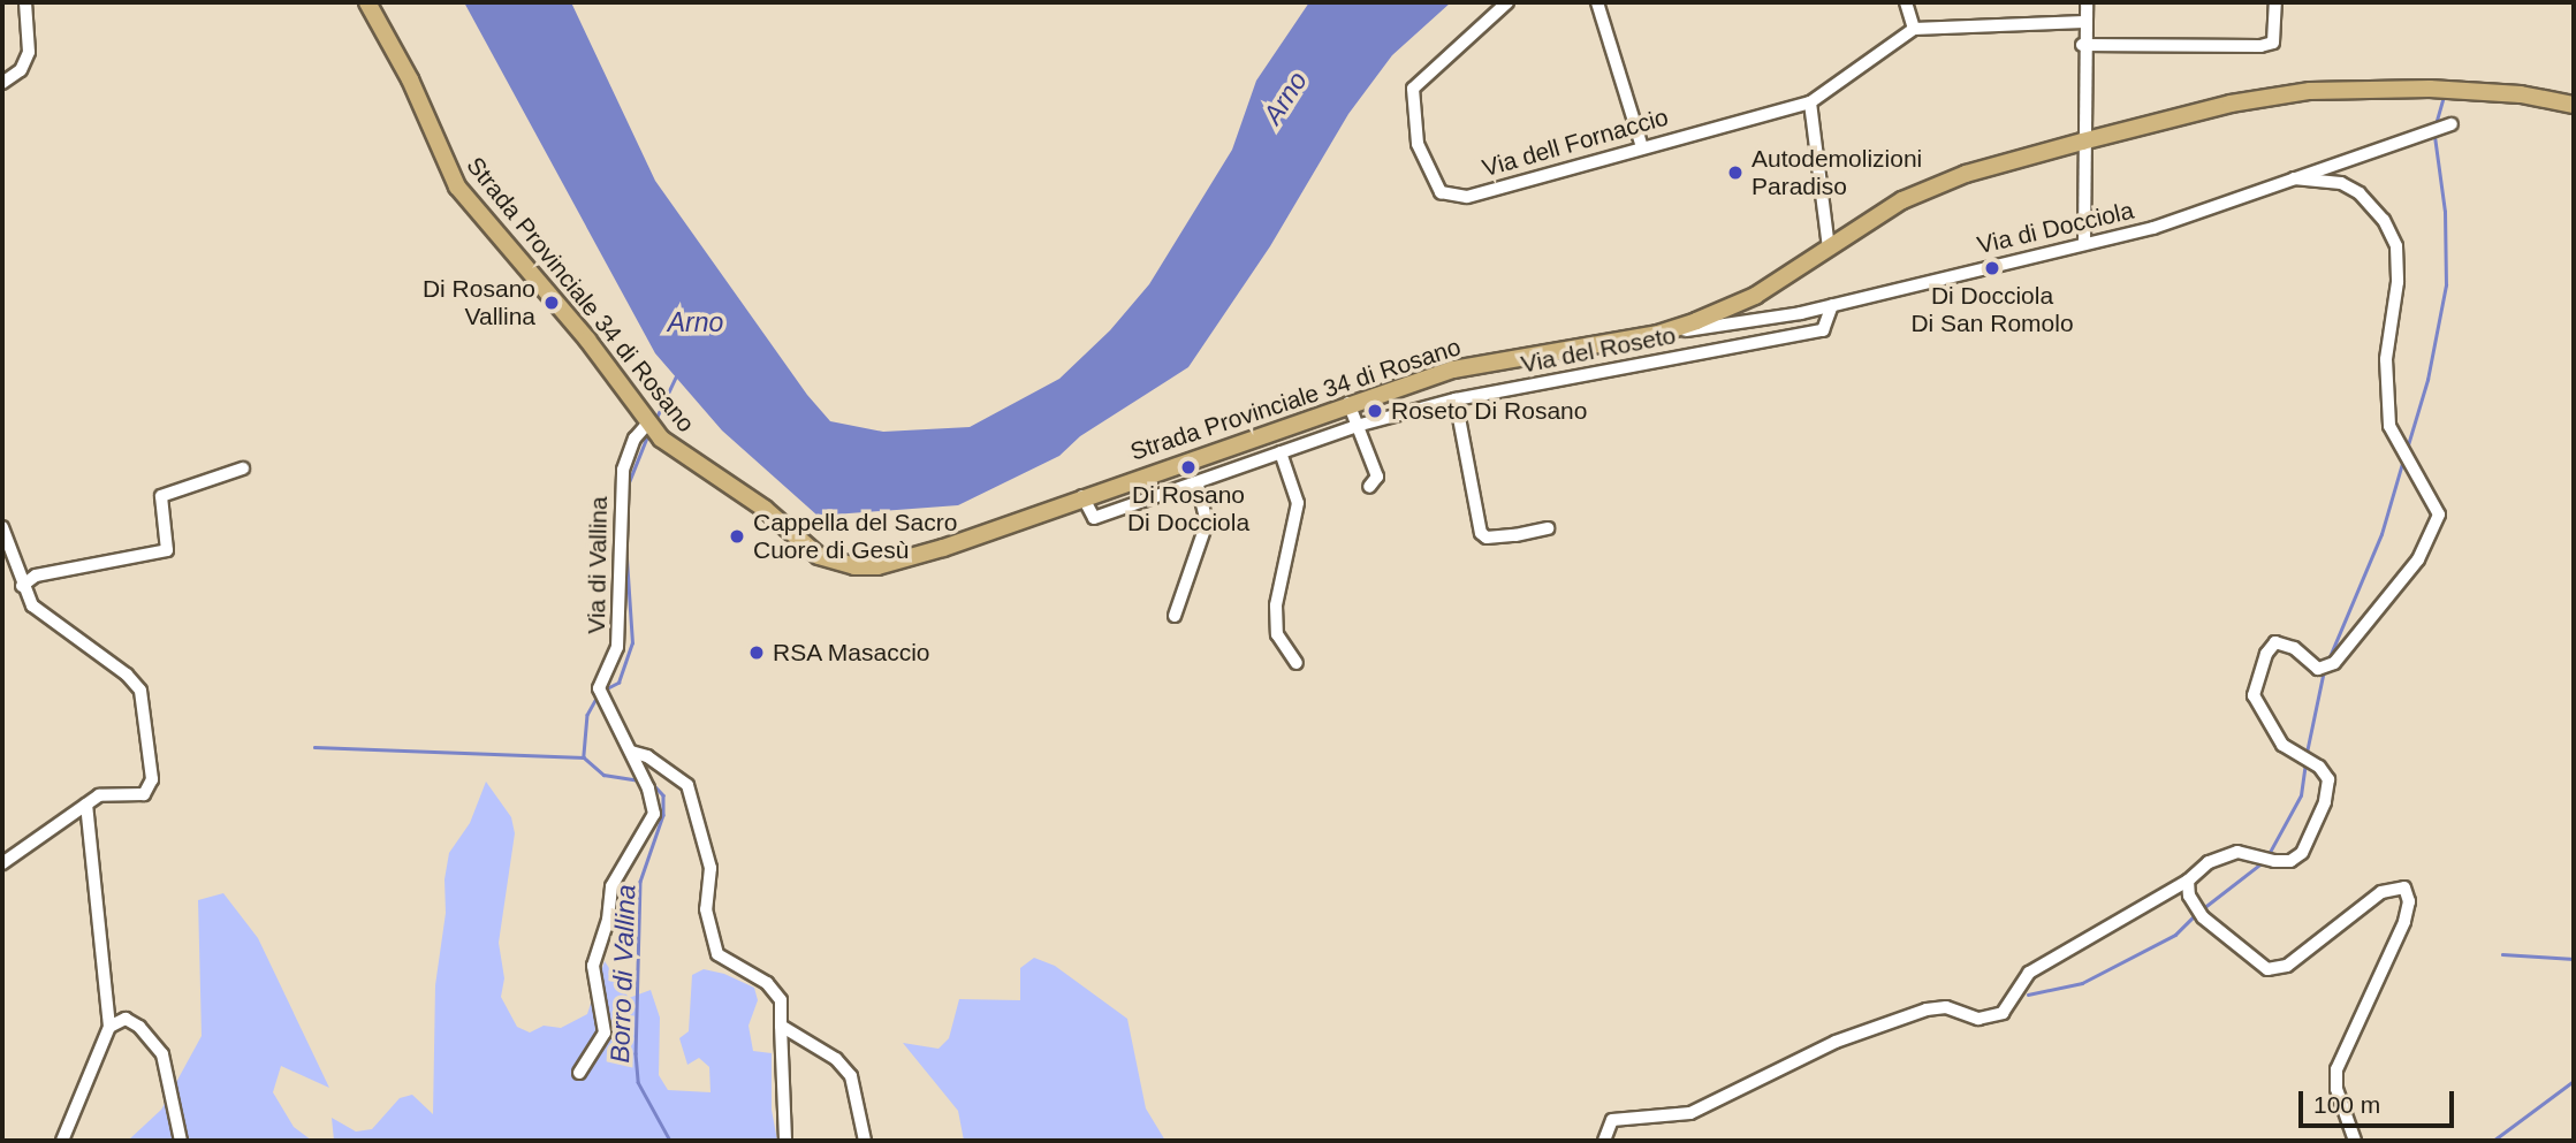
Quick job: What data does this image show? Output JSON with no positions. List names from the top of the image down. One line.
{"streets":{"main road":["Strada Provinciale 34 di Rosano"],"street":["Via dell Fornaccio","Via di Docciola","Via del Roseto","Via di Vallina"]},"crossings":[["Via di Docciola","Strada Provinciale 34 di Rosano"],["Via di Docciola","Via del Roseto"],["Strada Provinciale 34 di Rosano","Via del Roseto"],["Strada Provinciale 34 di Rosano","Via di Vallina"]],"water":["Arno","Borro di Vallina"],"places":["Autodemolizioni Paradiso","Di Docciola Di San Romolo","Di Rosano Vallina","Roseto Di Rosano","Di Rosano Di Docciola","Cappella del Sacro Cuore di Gesù","RSA Masaccio"],"scale_bar":"100 m"}
